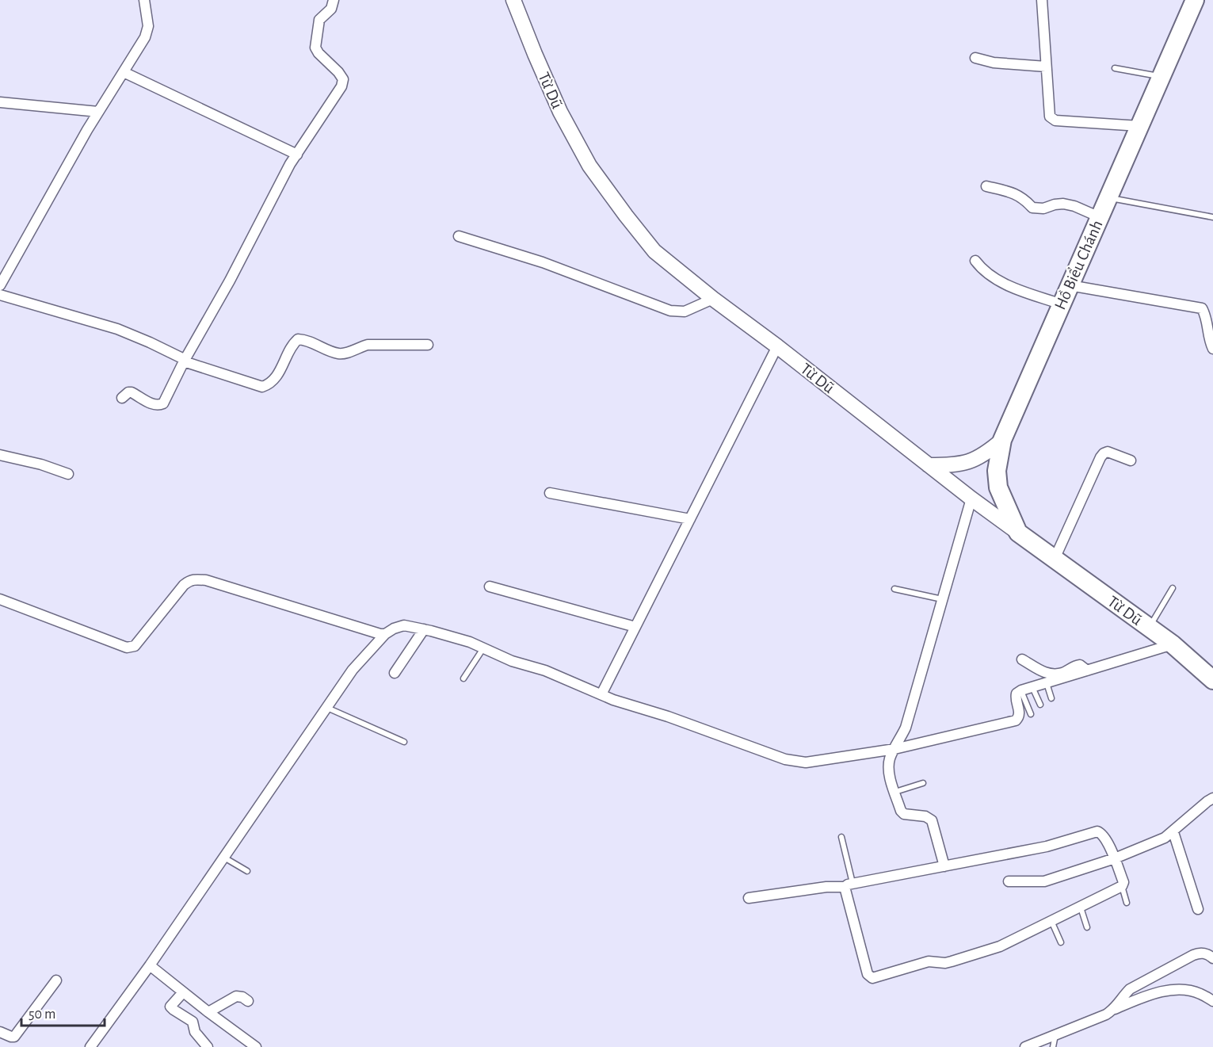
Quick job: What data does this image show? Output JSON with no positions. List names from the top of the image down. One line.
{"streets":{"highway":["Từ Dũ","Hồ Biểu Chánh"]},"crossings":[["Từ Dũ","Hồ Biểu Chánh"]],"scale_bar":"50 m"}
